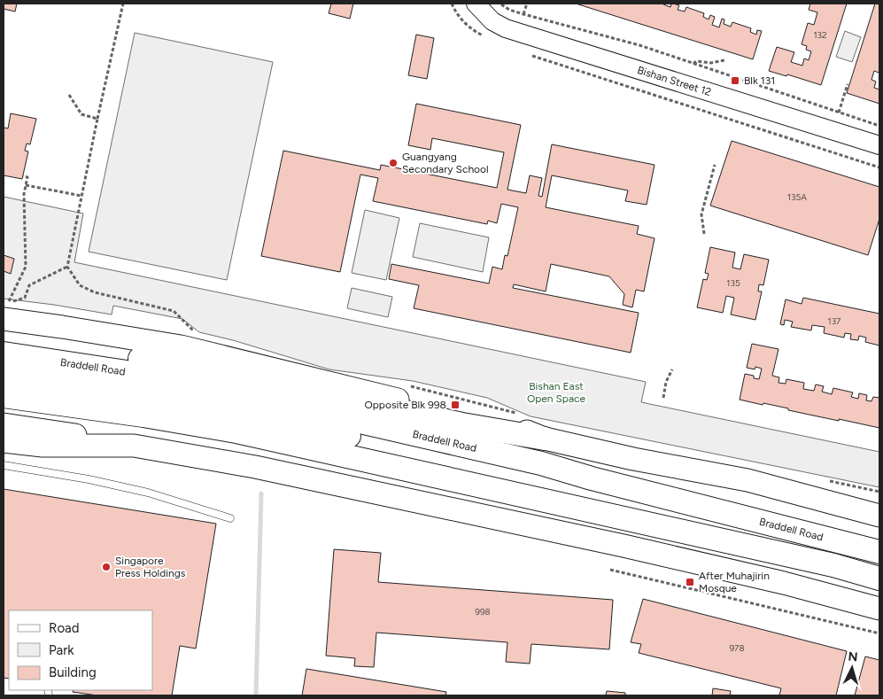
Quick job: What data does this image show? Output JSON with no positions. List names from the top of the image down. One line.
{"streets":{"highway":["Braddell Road"],"street":["Bishan Street 12"]},"parks":["Bishan East Open Space"],"places":{"transit":["Blk 131","Opposite Blk 998","After Muhajirin Mosque"],"other":["Guangyang Secondary School","Singapore Press Holdings"]},"house_numbers":["132","135A","135","137","998","978"],"legend":["Road","Park","Building"],"north":"top"}
